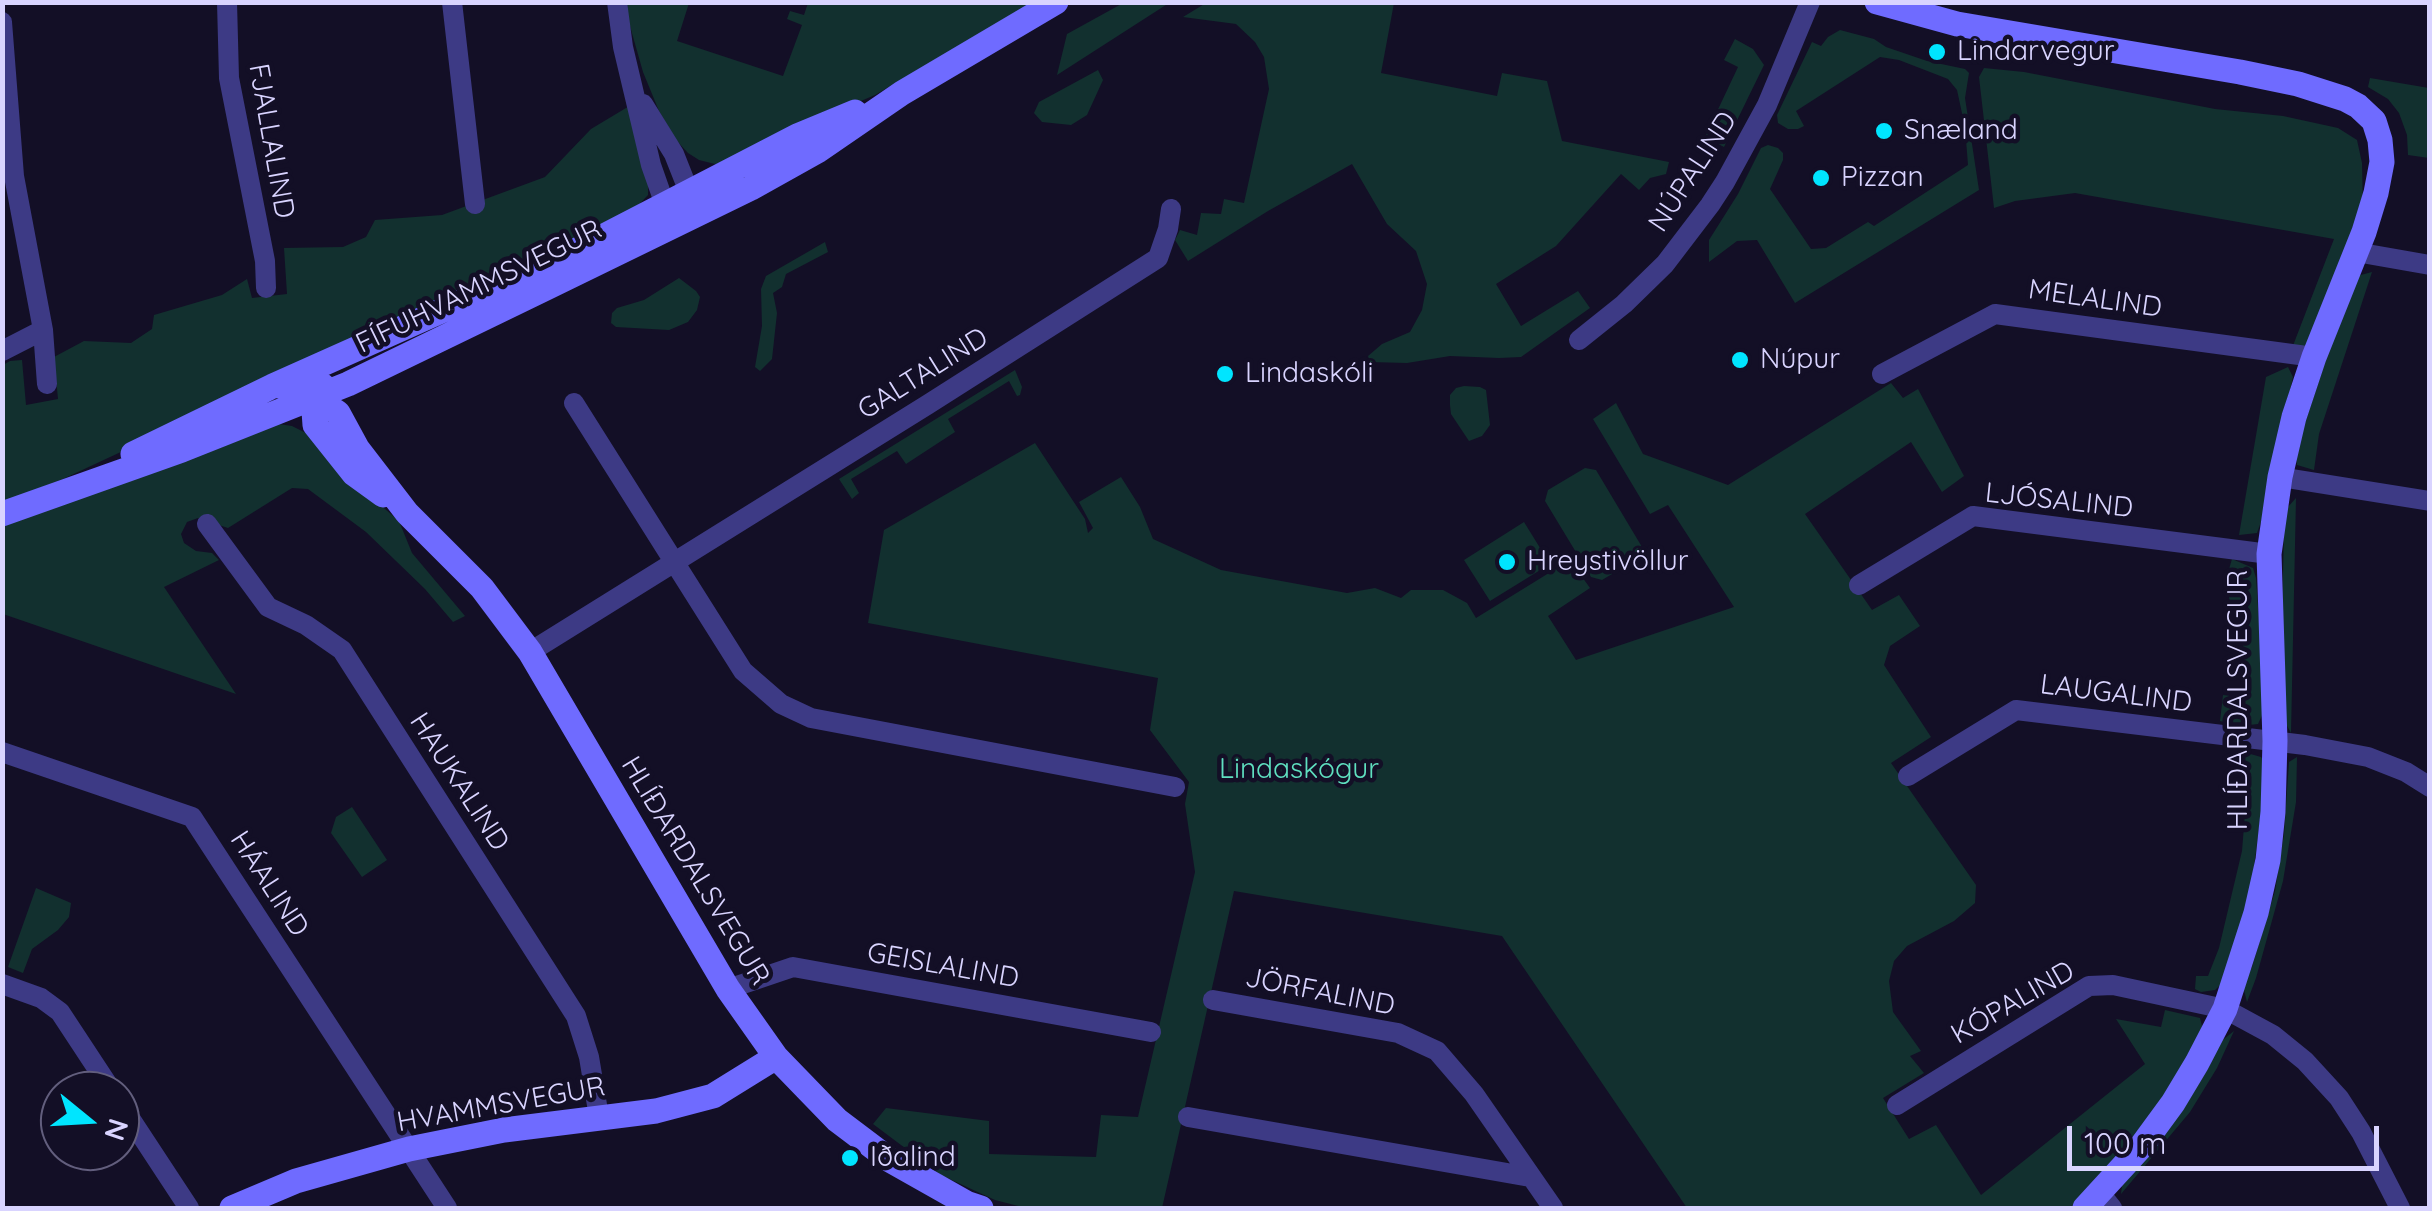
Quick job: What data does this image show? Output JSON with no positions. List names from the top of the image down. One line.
{"streets":{"street":["FJALLALIND","NÚPALIND","FÍFUHVAMMSVEGUR","MELALIND","GALTALIND","LJÓSALIND","LAUGALIND","HLÍÐARDALSVEGUR","HAUKALIND","HÁALIND","GEISLALIND","JÖRFALIND","KÓPALIND","HVAMMSVEGUR"]},"crossings":[["FÍFUHVAMMSVEGUR","HLÍÐARDALSVEGUR"],["MELALIND","HLÍÐARDALSVEGUR"],["GALTALIND","HLÍÐARDALSVEGUR"],["LJÓSALIND","HLÍÐARDALSVEGUR"],["LAUGALIND","HLÍÐARDALSVEGUR"],["HLÍÐARDALSVEGUR","GEISLALIND"],["HLÍÐARDALSVEGUR","KÓPALIND"],["HLÍÐARDALSVEGUR","HVAMMSVEGUR"],["HAUKALIND","HVAMMSVEGUR"],["HÁALIND","HVAMMSVEGUR"]],"parks":["Lindaskógur"],"places":["Lindarvegur","Snæland","Pizzan","Núpur","Lindaskóli","Hreystivöllur","Iðalind"],"scale_bar":"100 m","north":"right"}
